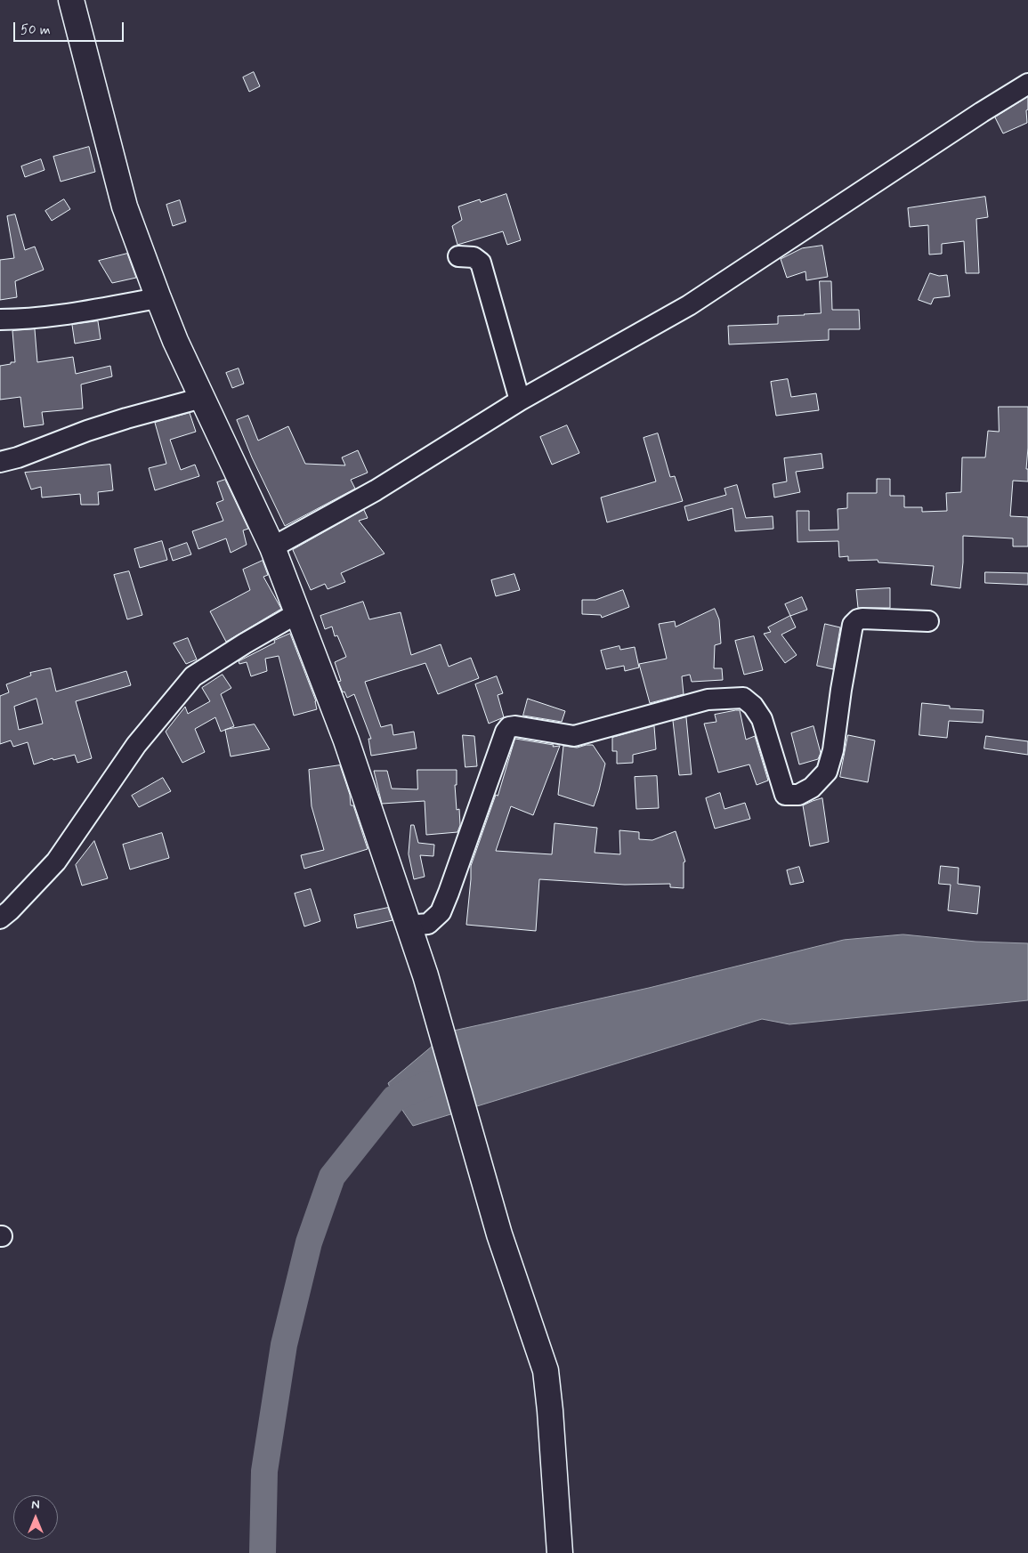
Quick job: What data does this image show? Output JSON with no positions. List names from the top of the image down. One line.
{"scale_bar":"50 m","north":"top"}
